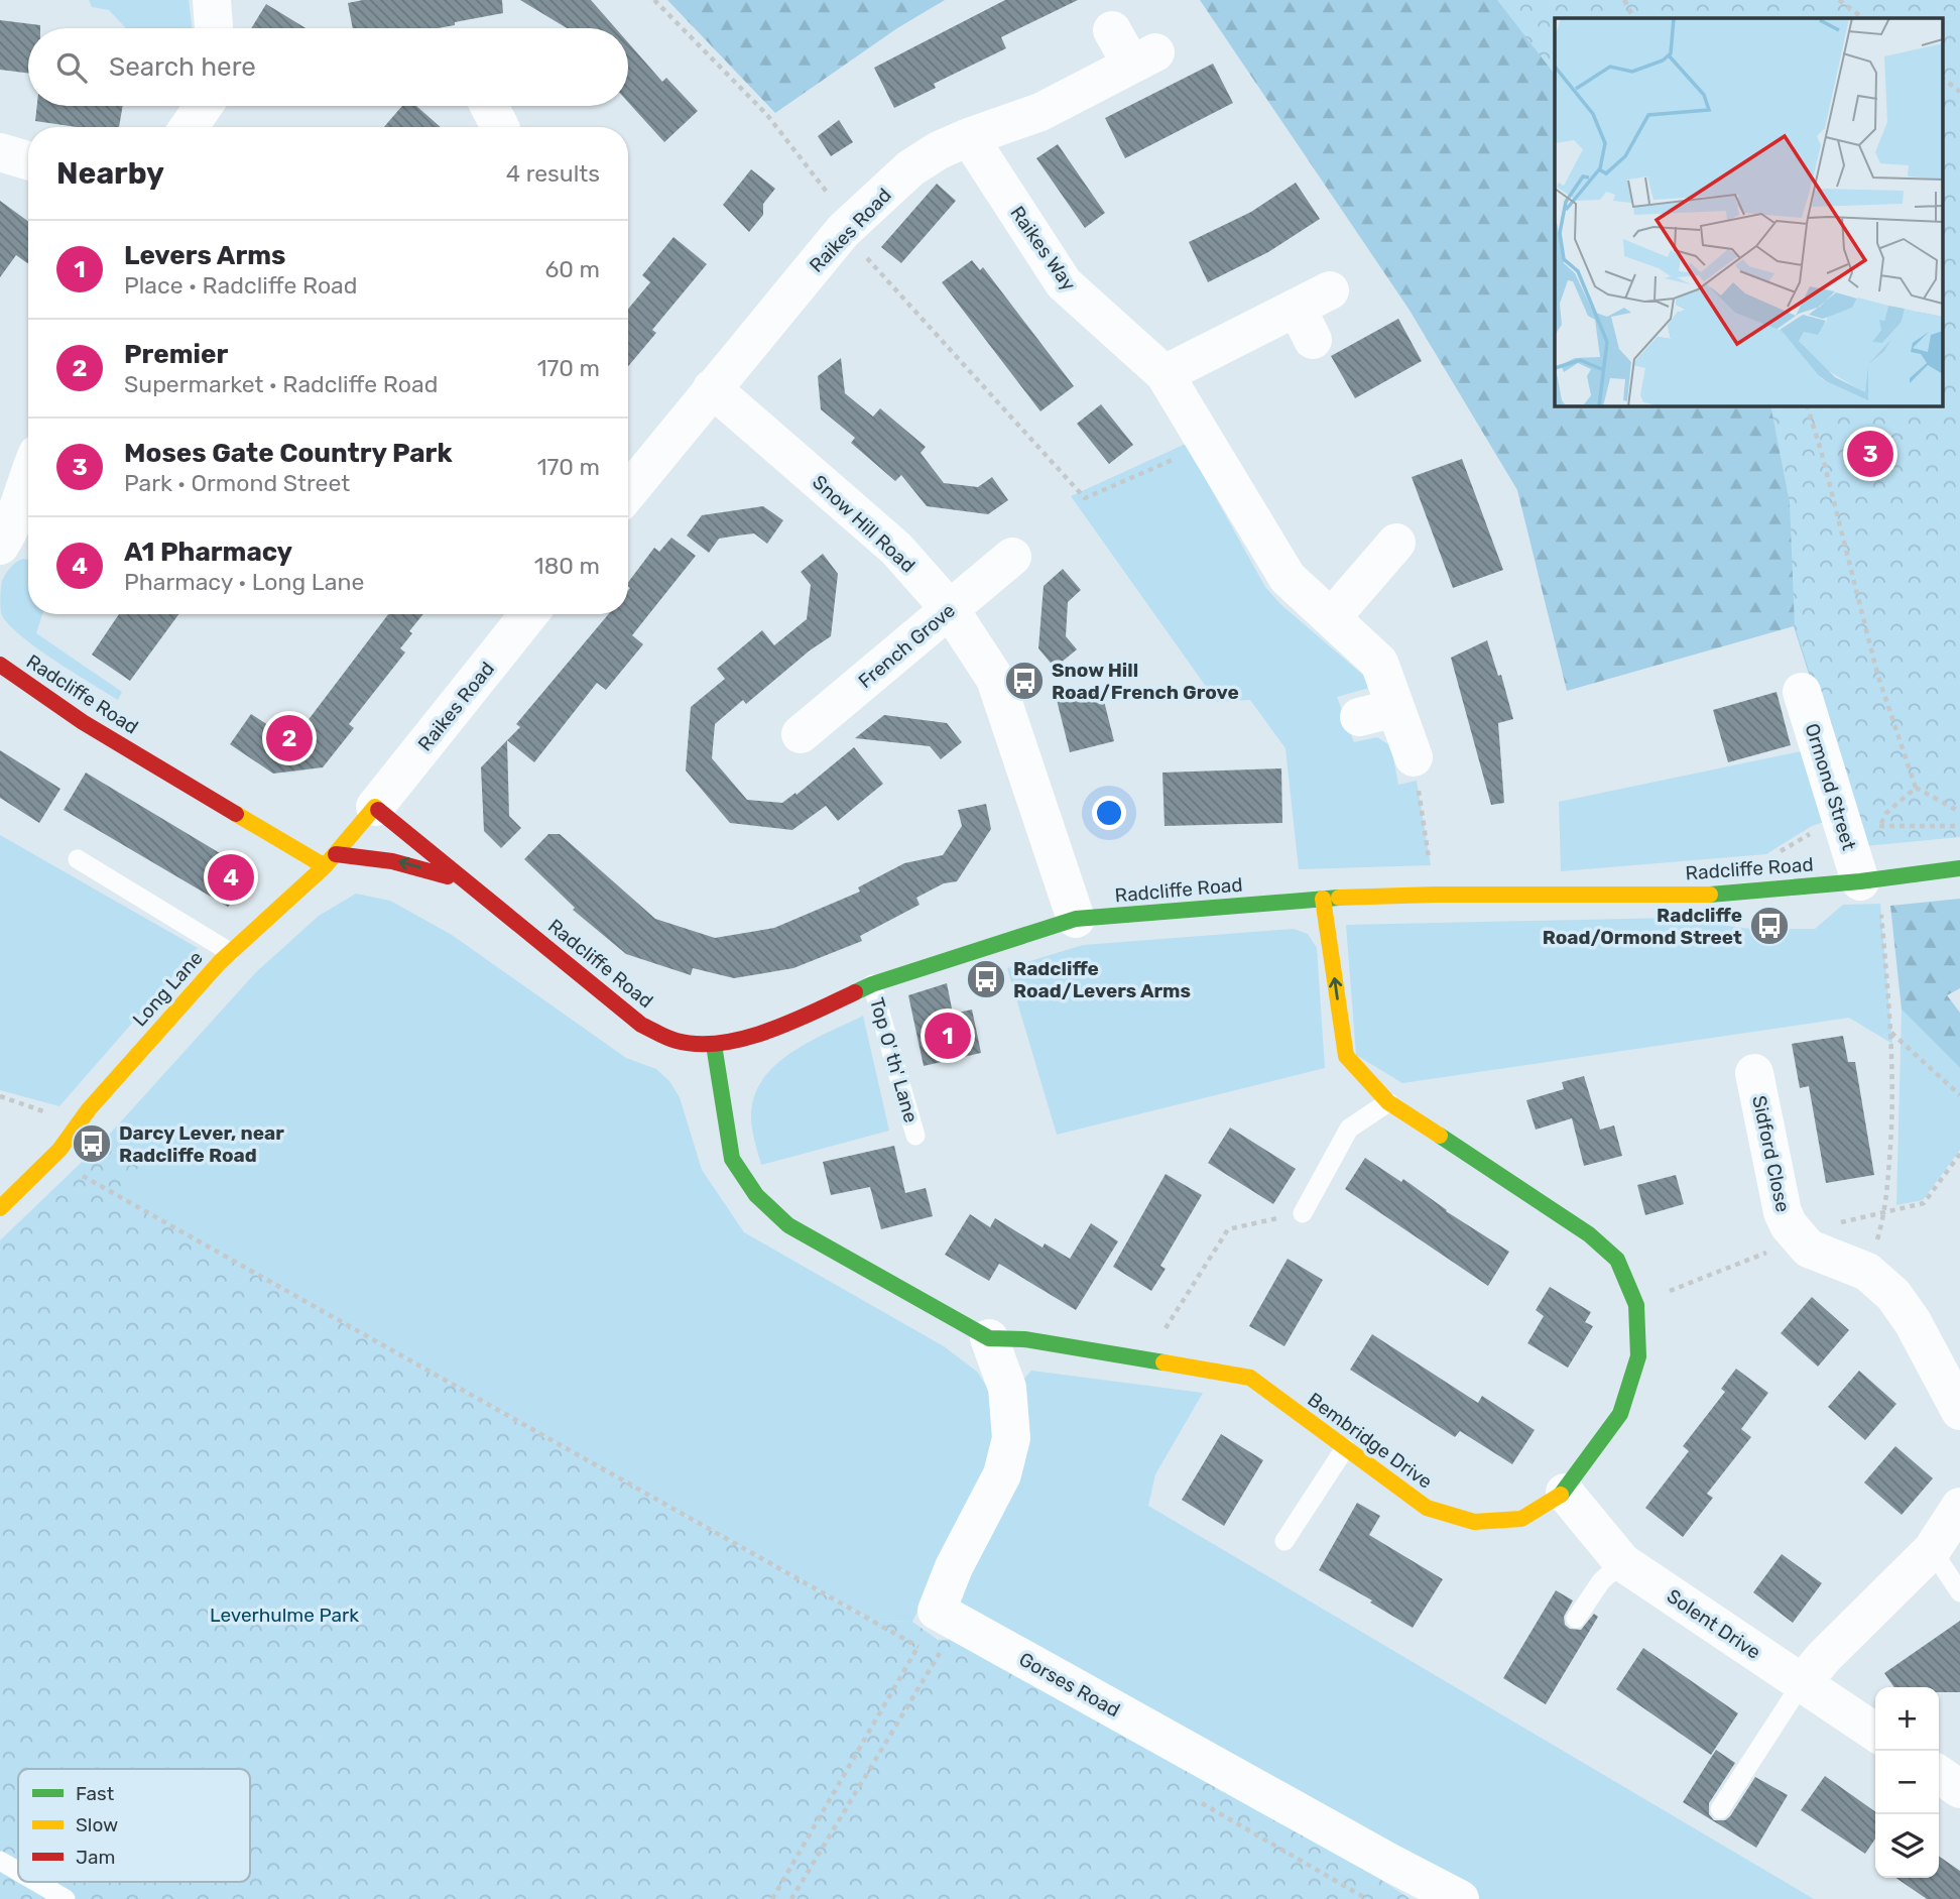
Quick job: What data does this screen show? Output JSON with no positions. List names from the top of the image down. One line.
{"streets":{"street":["Raikes Road","Raikes Way","Snow Hill Road","French Grove","Radcliffe Road","Ormond Street","Long Lane","Sidford Close","Bembridge Drive","Solent Drive","Gorses Road"],"lane":["Top O' th' Lane"]},"crossings":[["Raikes Road","Raikes Way"],["Raikes Road","Snow Hill Road"],["Raikes Road","Radcliffe Road"],["Raikes Road","Long Lane"],["Snow Hill Road","French Grove"],["Snow Hill Road","Radcliffe Road"],["Radcliffe Road","Ormond Street"],["Radcliffe Road","Long Lane"],["Radcliffe Road","Top O' th' Lane"],["Radcliffe Road","Bembridge Drive"],["Bembridge Drive","Solent Drive"],["Bembridge Drive","Gorses Road"]],"parks":["Leverhulme Park"],"places":{"bus stop":["Snow Hill Road/French Grove","Radcliffe Road/Ormond Street","Radcliffe Road/Levers Arms","Darcy Lever, near Radcliffe Road"]},"legend":["Fast","Slow","Jam"],"page":{"search":"Search here","heading":["Nearby","4 results"],"list":[{"mark":"1","name":"Levers Arms","note":"Place · Radcliffe Road","value":"60 m"},{"mark":"2","name":"Premier","note":"Supermarket · Radcliffe Road","value":"170 m"},{"mark":"3","name":"Moses Gate Country Park","note":"Park · Ormond Street","value":"170 m"},{"mark":"4","name":"A1 Pharmacy","note":"Pharmacy · Long Lane","value":"180 m"}],"pins":["3","2","4","1"],"map_buttons":["+","−"]}}
